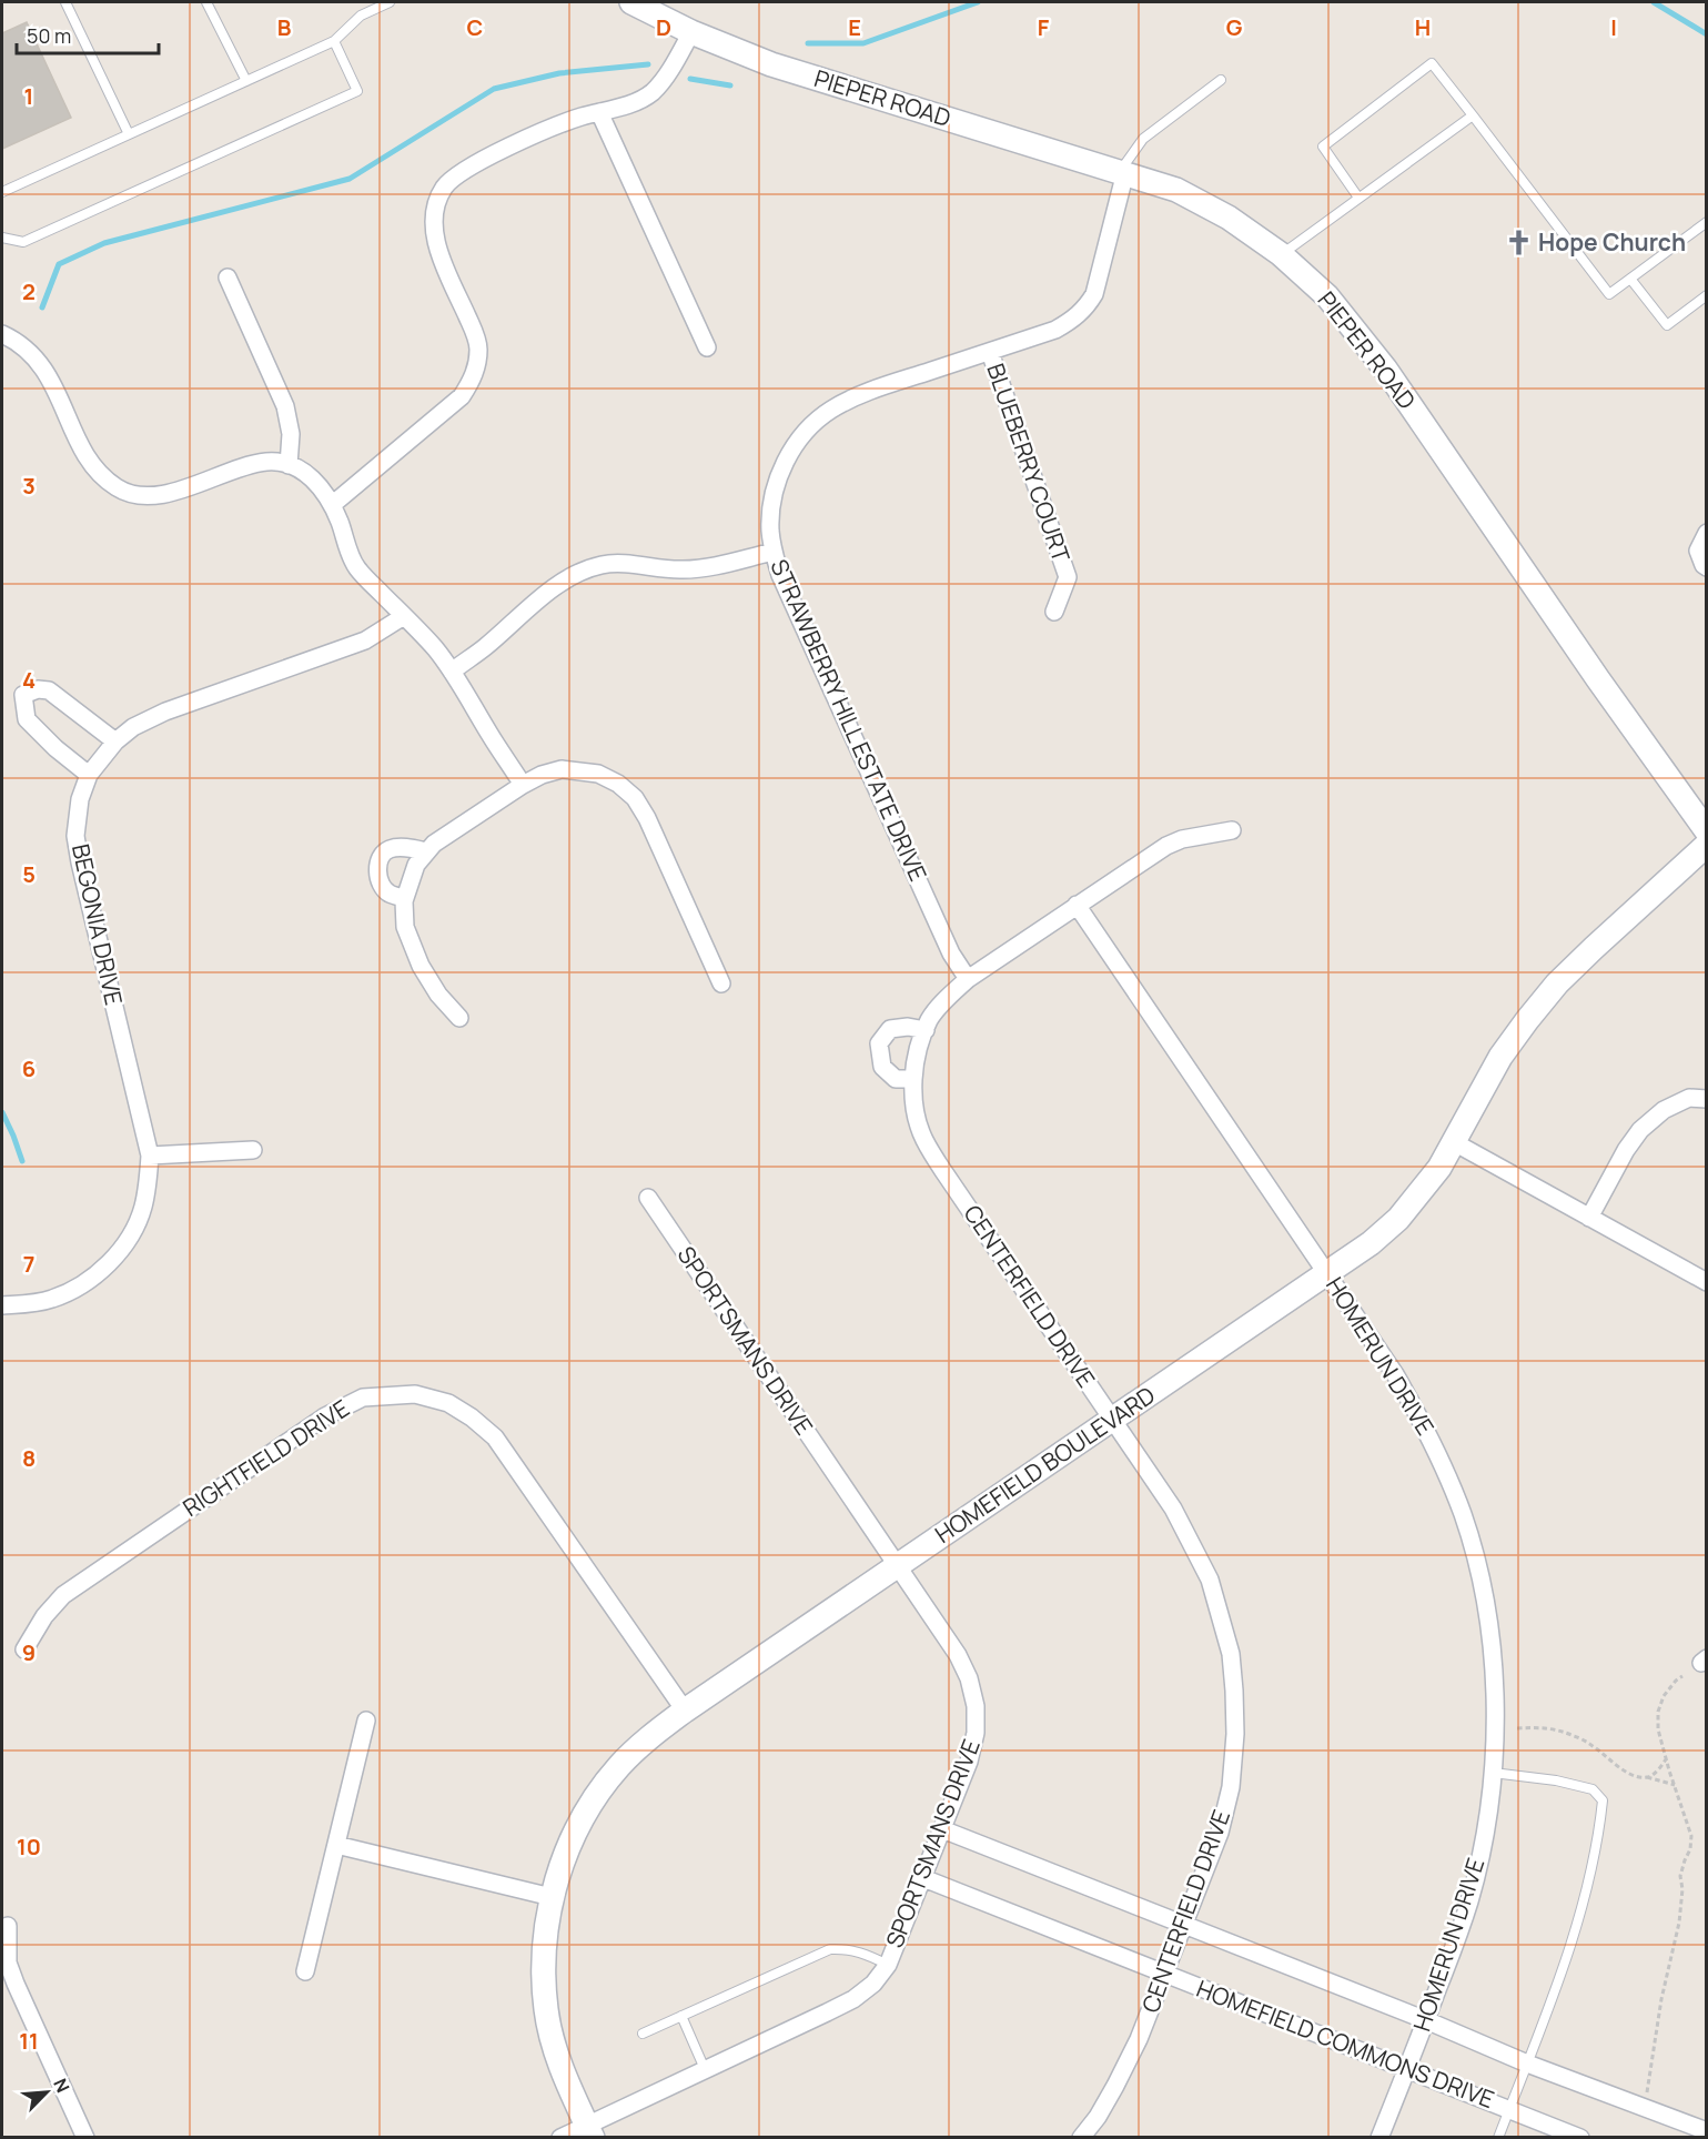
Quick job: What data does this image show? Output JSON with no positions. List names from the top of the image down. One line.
{"streets":{"street":["PIEPER ROAD","BLUEBERRY COURT","STRAWBERRY HILL ESTATE DRIVE","BEGONIA DRIVE","CENTERFIELD DRIVE","SPORTSMANS DRIVE","HOMERUN DRIVE","RIGHTFIELD DRIVE","HOMEFIELD BOULEVARD","HOMEFIELD COMMONS DRIVE"]},"crossings":[["PIEPER ROAD","STRAWBERRY HILL ESTATE DRIVE"],["BLUEBERRY COURT","STRAWBERRY HILL ESTATE DRIVE"],["STRAWBERRY HILL ESTATE DRIVE","CENTERFIELD DRIVE"],["CENTERFIELD DRIVE","HOMERUN DRIVE"],["CENTERFIELD DRIVE","HOMEFIELD BOULEVARD"],["CENTERFIELD DRIVE","HOMEFIELD COMMONS DRIVE"],["SPORTSMANS DRIVE","HOMEFIELD BOULEVARD"],["SPORTSMANS DRIVE","HOMEFIELD COMMONS DRIVE"],["HOMERUN DRIVE","HOMEFIELD BOULEVARD"],["HOMERUN DRIVE","HOMEFIELD COMMONS DRIVE"],["RIGHTFIELD DRIVE","HOMEFIELD BOULEVARD"]],"places":{"church":["Hope Church"]},"scale_bar":"50 m","north":"top right","grid":{"columns":["B","C","D","E","F","G","H","I"],"rows":["1","2","3","4","5","6","7","8","9","10","11"]}}
